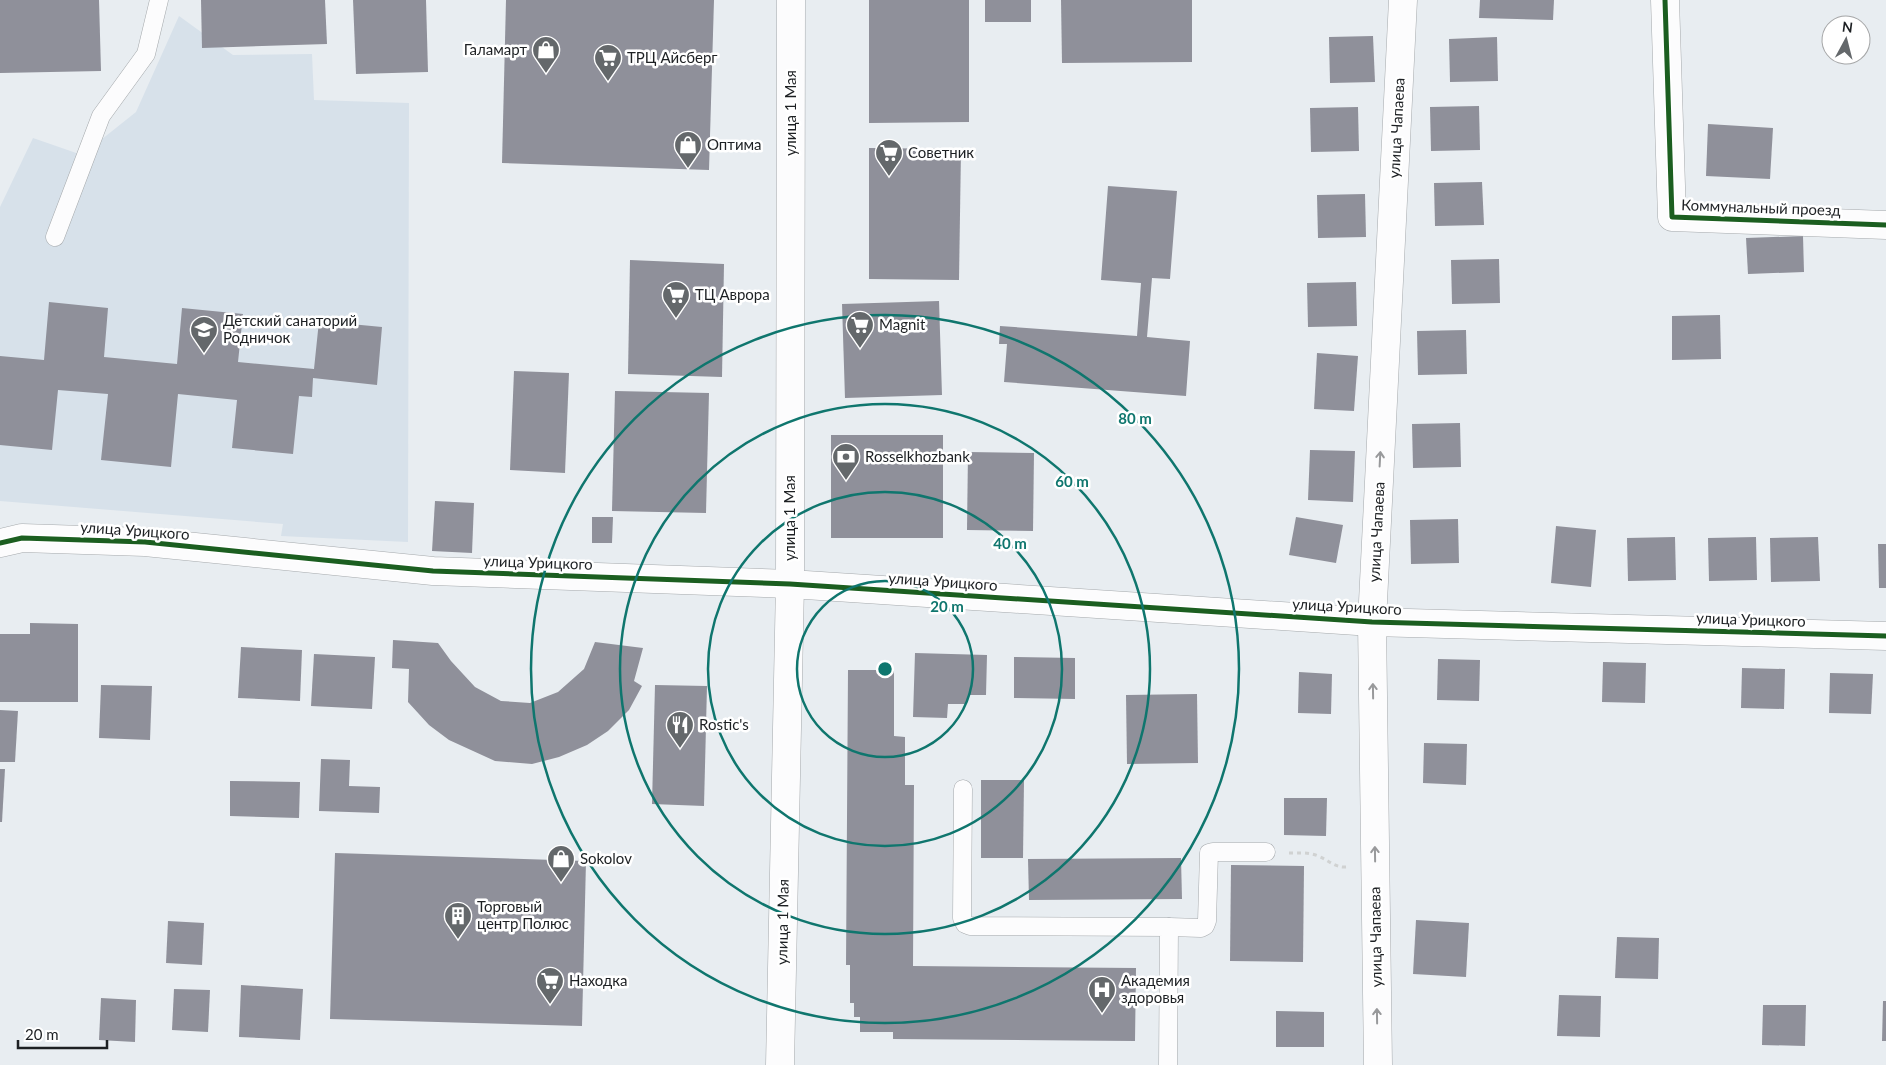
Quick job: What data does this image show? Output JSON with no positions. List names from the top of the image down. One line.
{"streets":{"street":["улица 1 Мая","улица Чапаева","Коммунальный проезд","улица Урицкого"]},"crossings":[["улица 1 Мая","улица Урицкого"],["улица Чапаева","улица Урицкого"]],"one_way":["улица Чапаева"],"places":{"shop":["Галамарт","Оптима","Sokolov"],"supermarket":["ТРЦ Айсберг","Советник","ТЦ Аврора","Magnit","Находка"],"school or university":["Детский санаторий Родничок"],"bank":["Rosselkhozbank"],"restaurant":["Rostic's"],"building":["Торговый центр Полюс"],"hospital":["Академия здоровья"]},"scale_bar":"20 m","north":"top","rings":["80 m","60 m","40 m","20 m"]}
